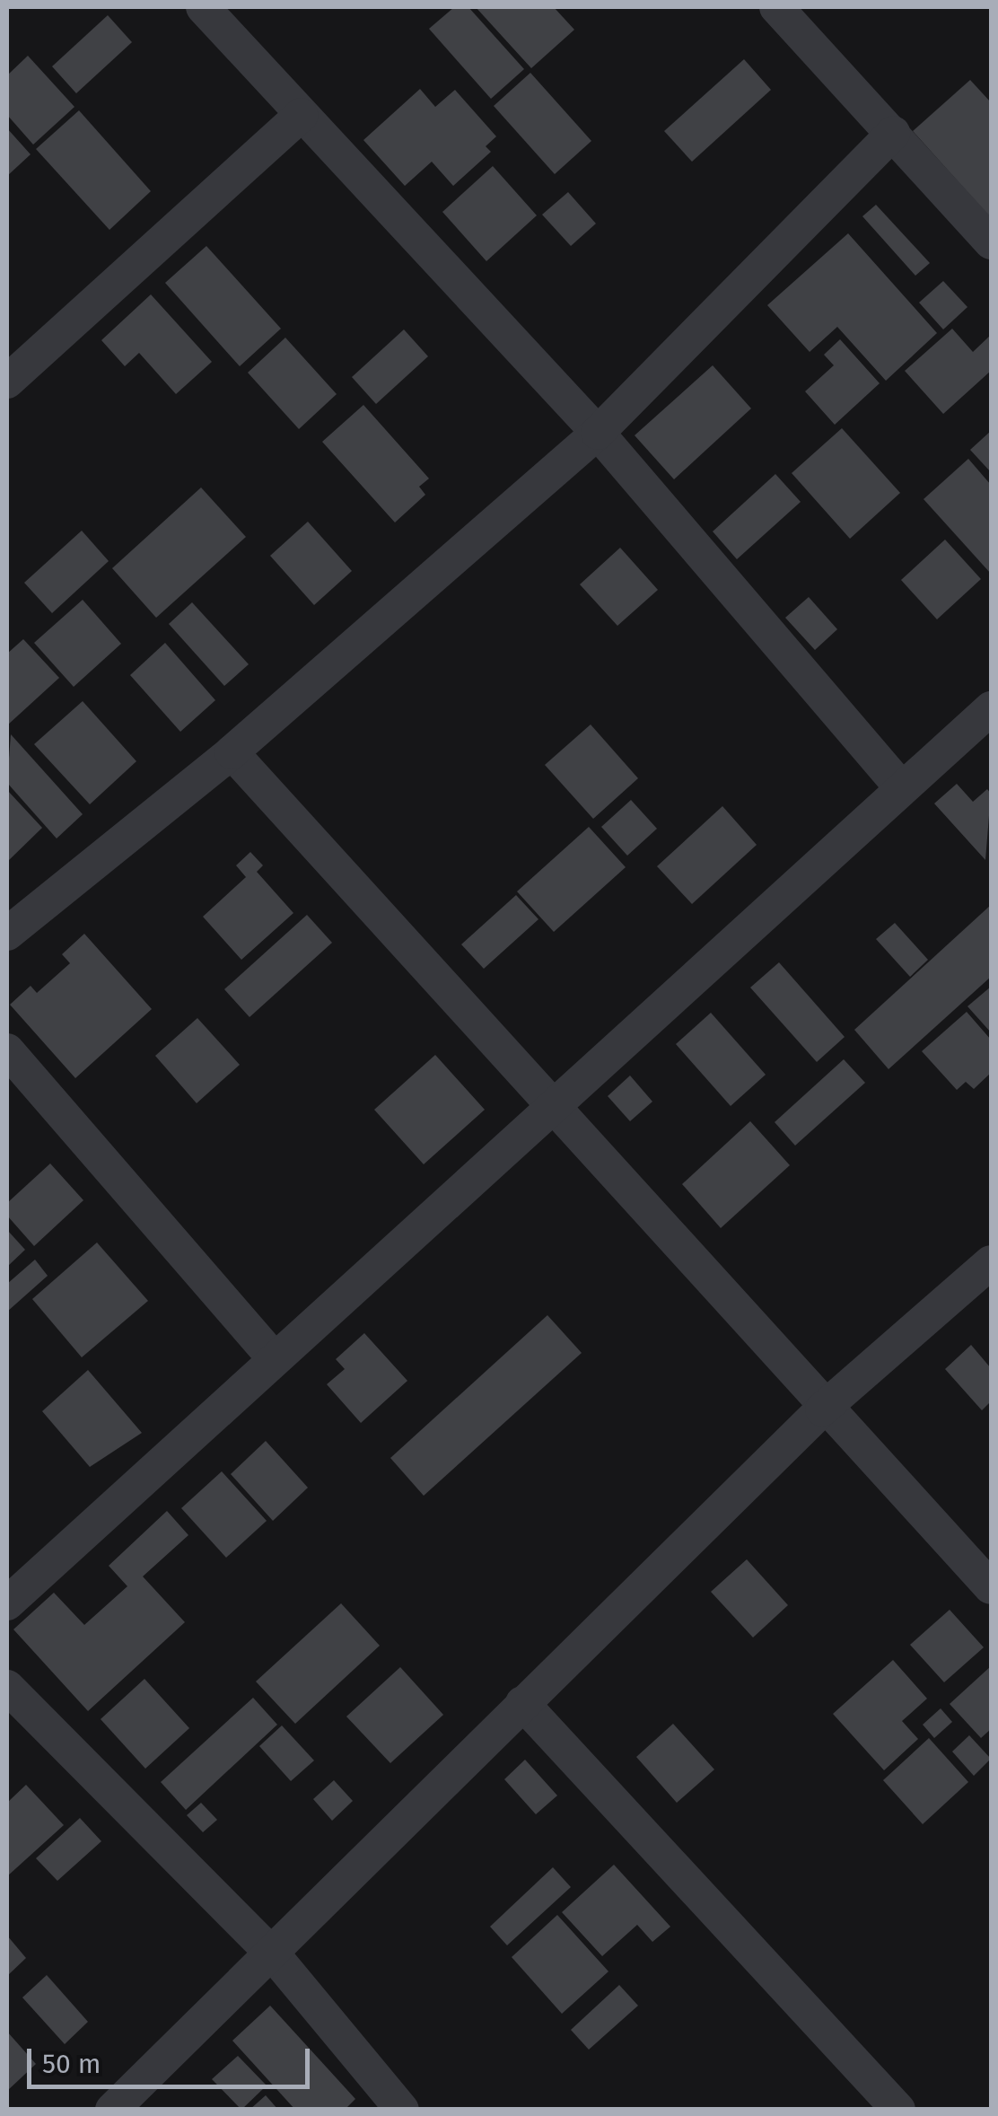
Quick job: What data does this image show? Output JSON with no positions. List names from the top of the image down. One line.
{"scale_bar":"50 m"}
